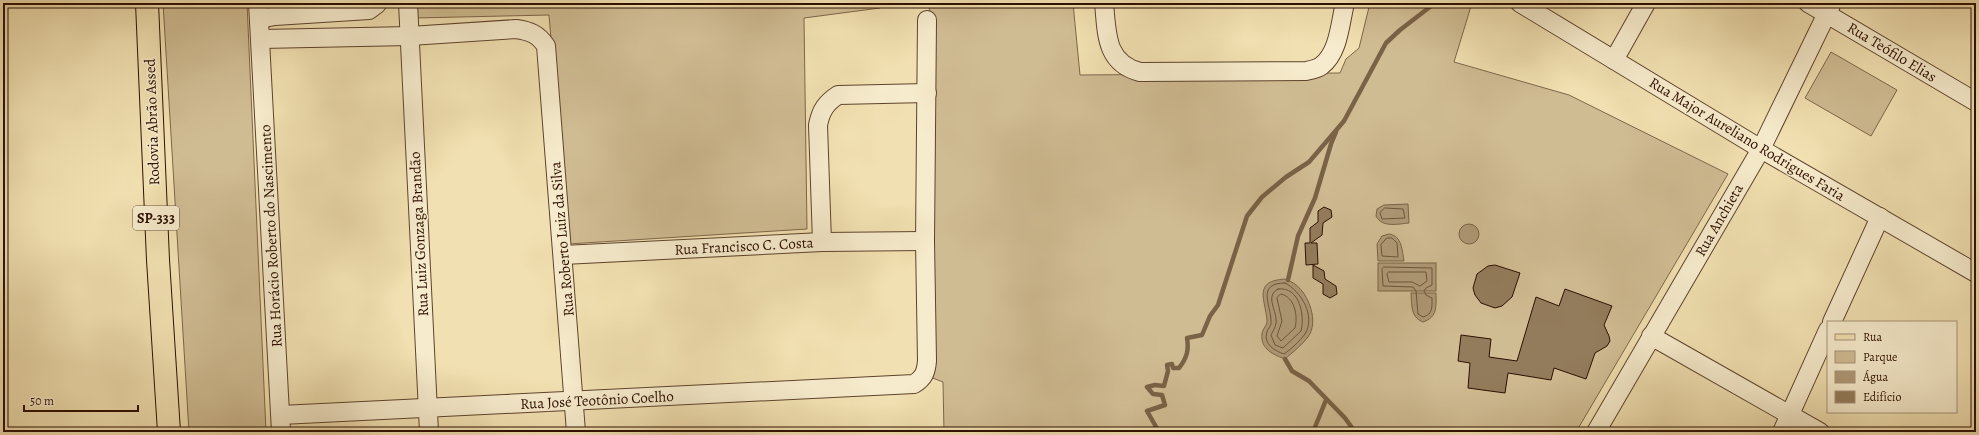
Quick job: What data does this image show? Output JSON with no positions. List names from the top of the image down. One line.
{"streets":{"main road":["Rodovia Abrão Assed","SP-333"],"street":["Rua Teófilo Elias","Rua Major Aureliano Rodrigues Faria","Rua Anchieta","Rua Luiz Gonzaga Brandão","Rua Horácio Roberto do Nascimento","Rua Roberto Luiz da Silva","Rua Francisco C. Costa","Rua José Teotônio Coelho"]},"crossings":[["Rua Teófilo Elias","Rua Anchieta"],["Rua Major Aureliano Rodrigues Faria","Rua Anchieta"],["Rua Luiz Gonzaga Brandão","Rua Roberto Luiz da Silva"],["Rua Luiz Gonzaga Brandão","Rua José Teotônio Coelho"],["Rua Horácio Roberto do Nascimento","Rua José Teotônio Coelho"],["Rua Roberto Luiz da Silva","Rua Francisco C. Costa"],["Rua Roberto Luiz da Silva","Rua José Teotônio Coelho"],["Rua Francisco C. Costa","Rua José Teotônio Coelho"]],"legend":["Rua","Parque","Água","Edifício"],"scale_bar":"50 m"}
